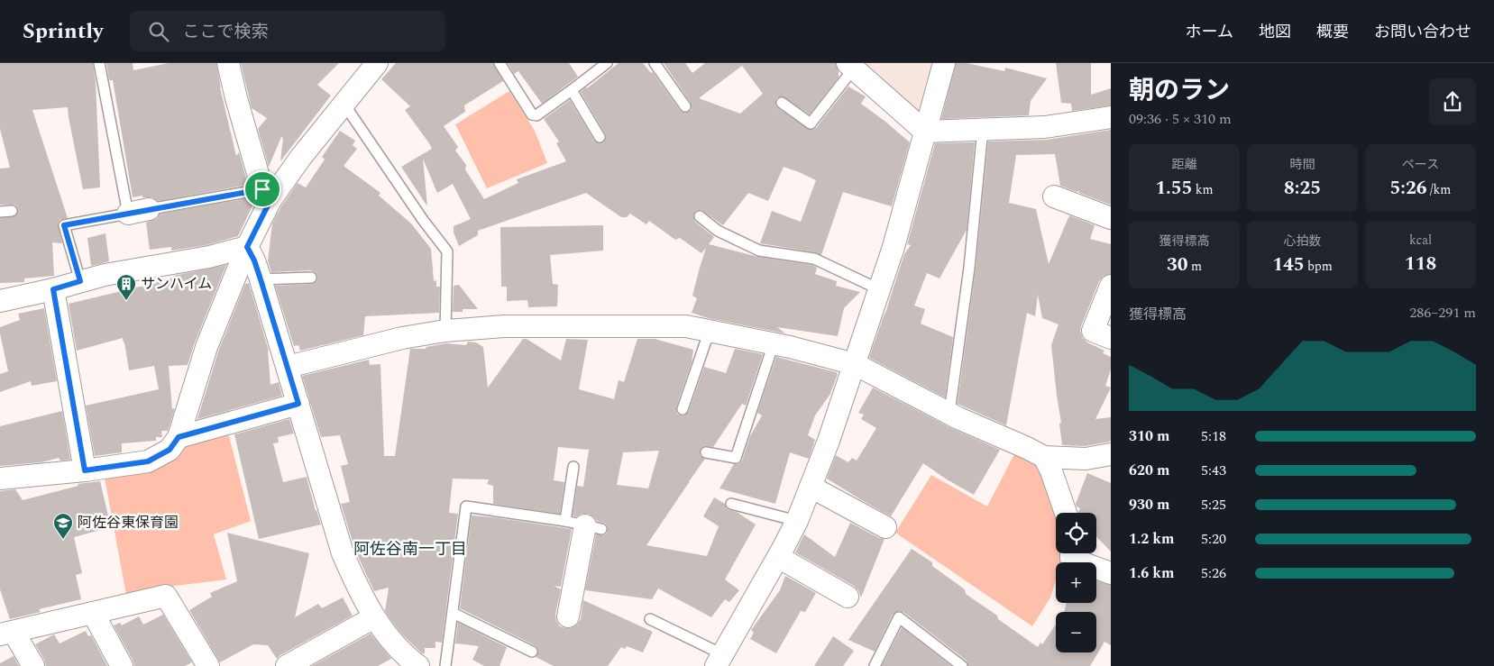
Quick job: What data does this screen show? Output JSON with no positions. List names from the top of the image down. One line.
{"districts":["阿佐谷南一丁目"],"places":{"building":["サンハイム"],"school or university":["阿佐谷東保育園"]},"page":{"header":"Sprintly","search":"ここで検索","nav":["ホーム","地図","概要","お問い合わせ"],"heading":["朝のラン","09:36 · 5 × 310 m"],"stats":[["距離","1.55 km"],["時間","8:25"],["ペース","5:26 /km"],["獲得標高","30 m"],["心拍数","145 bpm"],["kcal","118"]],"chart":["獲得標高","286–291 m"],"list":[{"name":"310 m","note":"5:18"},{"name":"620 m","note":"5:43"},{"name":"930 m","note":"5:25"},{"name":"1.2 km","note":"5:20"},{"name":"1.6 km","note":"5:26"}],"map_buttons":["+","−"]}}
